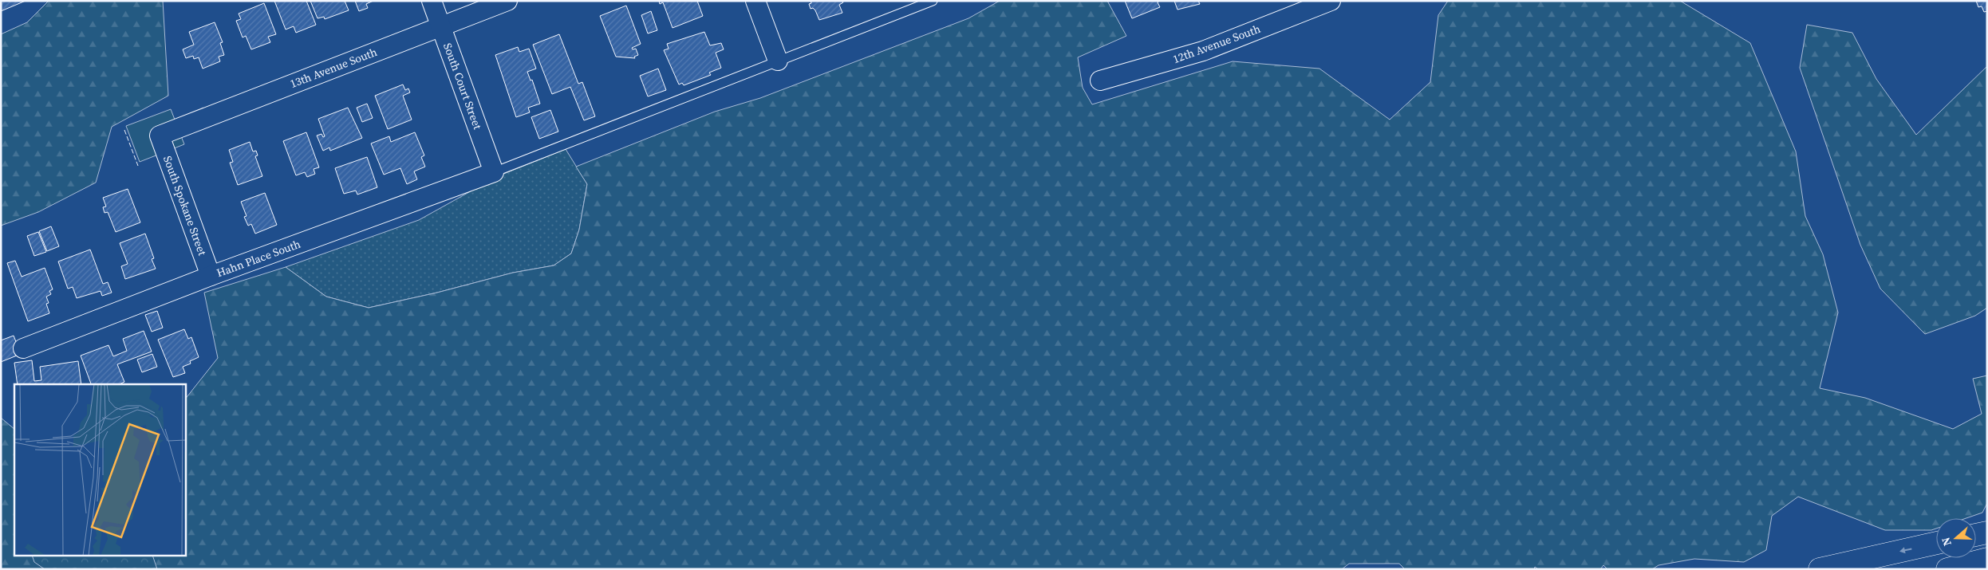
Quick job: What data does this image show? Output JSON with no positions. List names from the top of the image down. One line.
{"streets":{"street":["12th Avenue South","13th Avenue South","South Court Street","South Spokane Street","Hahn Place South"]},"crossings":[["13th Avenue South","South Court Street"],["13th Avenue South","South Spokane Street"],["South Court Street","Hahn Place South"],["South Spokane Street","Hahn Place South"]],"north":"left"}
